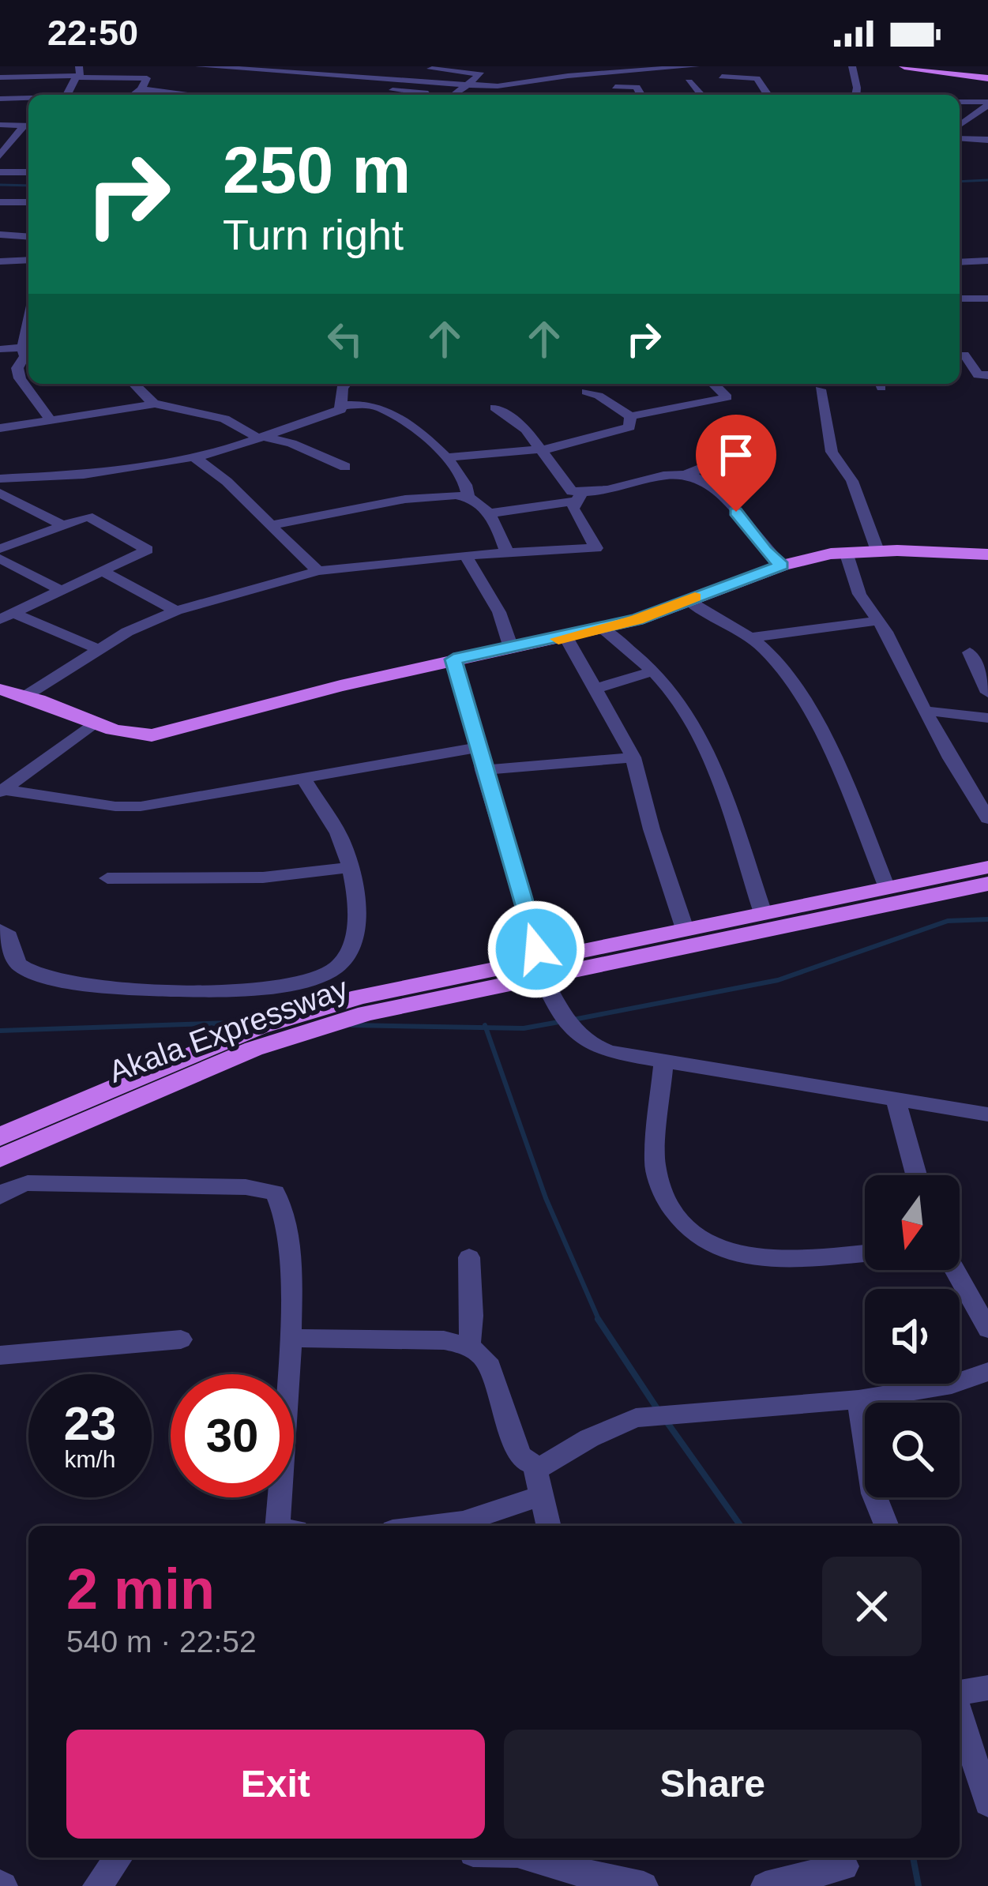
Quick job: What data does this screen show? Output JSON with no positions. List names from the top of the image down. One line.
{"streets":{"main road":["Akala Expressway"]},"north":"bottom","page":{"status":"22:50","turn":["250 m","Turn right"],"speed":"23 km/h","limit":"30","heading":["2 min","540 m · 22:52"],"buttons":["Exit","Share"]}}
